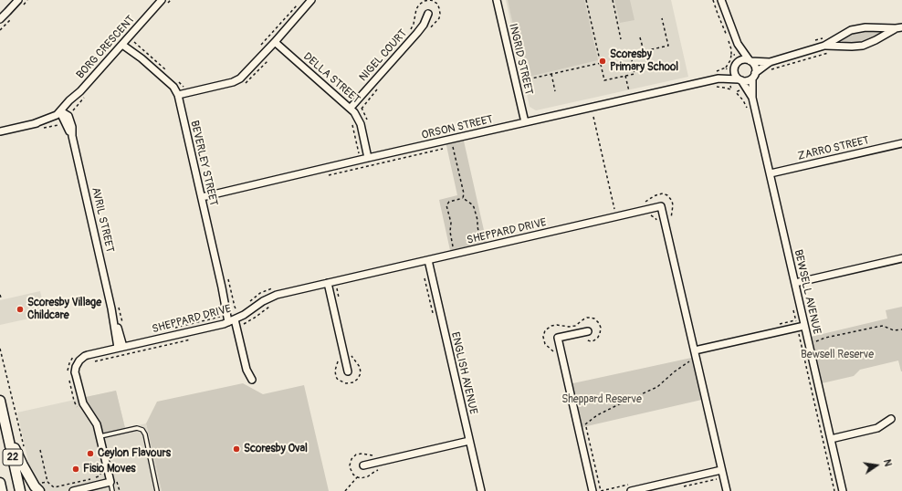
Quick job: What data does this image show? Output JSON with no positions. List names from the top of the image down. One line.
{"streets":{"main road":["22"],"street":["BORG CRESCENT","NIGEL COURT","INGRID STREET","DELLA STREET","ORSON STREET","ZARRO STREET","BEVERLEY STREET","AVRIL STREET","SHEPPARD DRIVE","BEWSELL AVENUE","ENGLISH AVENUE"]},"crossings":[["BORG CRESCENT","BEVERLEY STREET"],["BORG CRESCENT","AVRIL STREET"],["NIGEL COURT","DELLA STREET"],["INGRID STREET","ORSON STREET"],["DELLA STREET","ORSON STREET"],["ORSON STREET","BEVERLEY STREET"],["ORSON STREET","BEWSELL AVENUE"],["ZARRO STREET","BEWSELL AVENUE"],["BEVERLEY STREET","SHEPPARD DRIVE"],["AVRIL STREET","SHEPPARD DRIVE"],["SHEPPARD DRIVE","ENGLISH AVENUE"]],"parks":["Bewsell Reserve","Sheppard Reserve"],"places":["Scoresby Primary School","Scoresby Village Childcare","Scoresby Oval","Ceylon Flavours","Fisio Moves"],"north":"right"}
